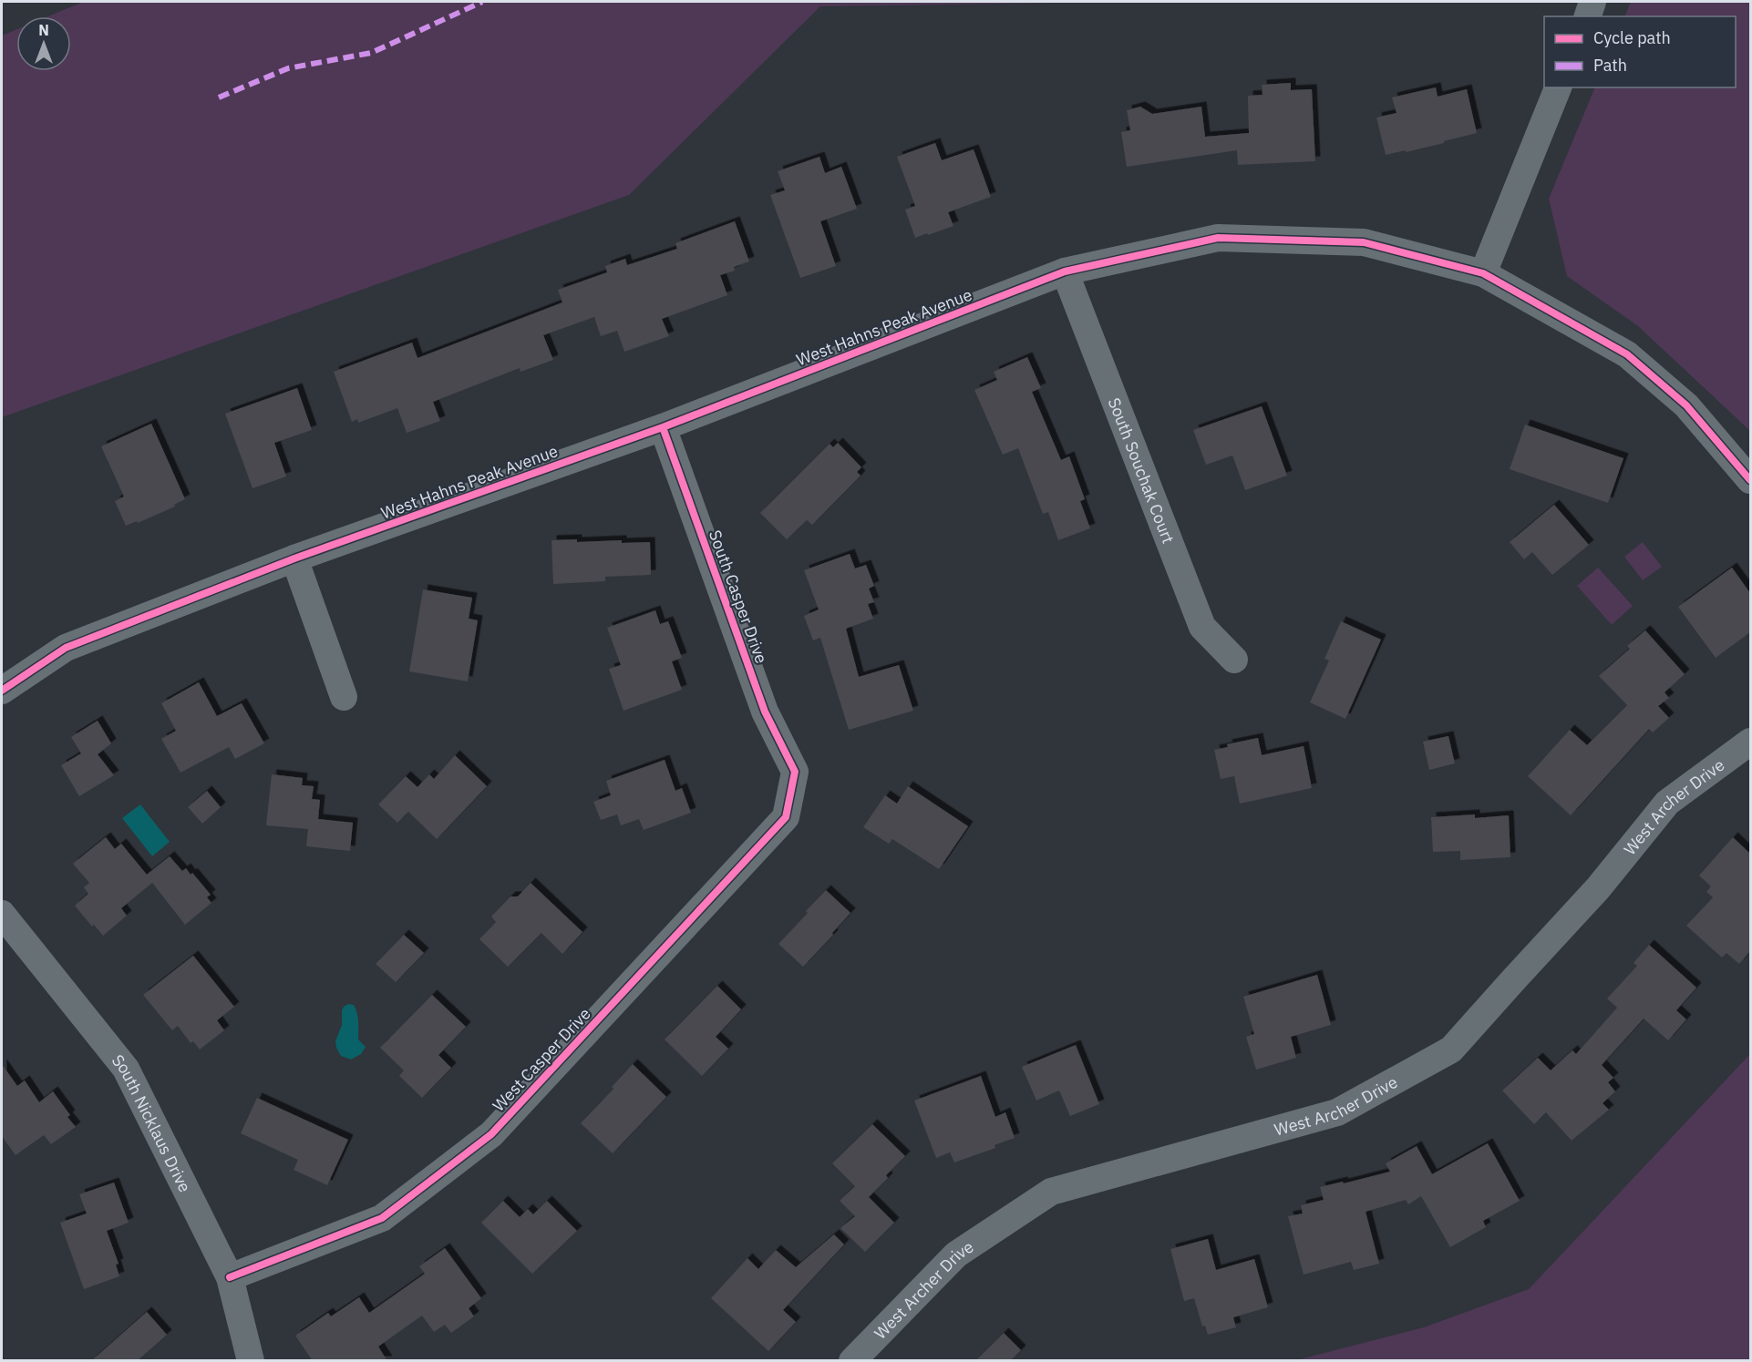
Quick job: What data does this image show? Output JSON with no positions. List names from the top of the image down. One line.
{"streets":{"street":["West Hahns Peak Avenue","South Souchak Court","South Casper Drive","West Archer Drive","West Casper Drive","South Nicklaus Drive"]},"crossings":[["West Hahns Peak Avenue","South Souchak Court"],["West Hahns Peak Avenue","South Casper Drive"],["South Casper Drive","West Casper Drive"],["West Casper Drive","South Nicklaus Drive"]],"legend":["Cycle path","Path"],"north":"top"}
